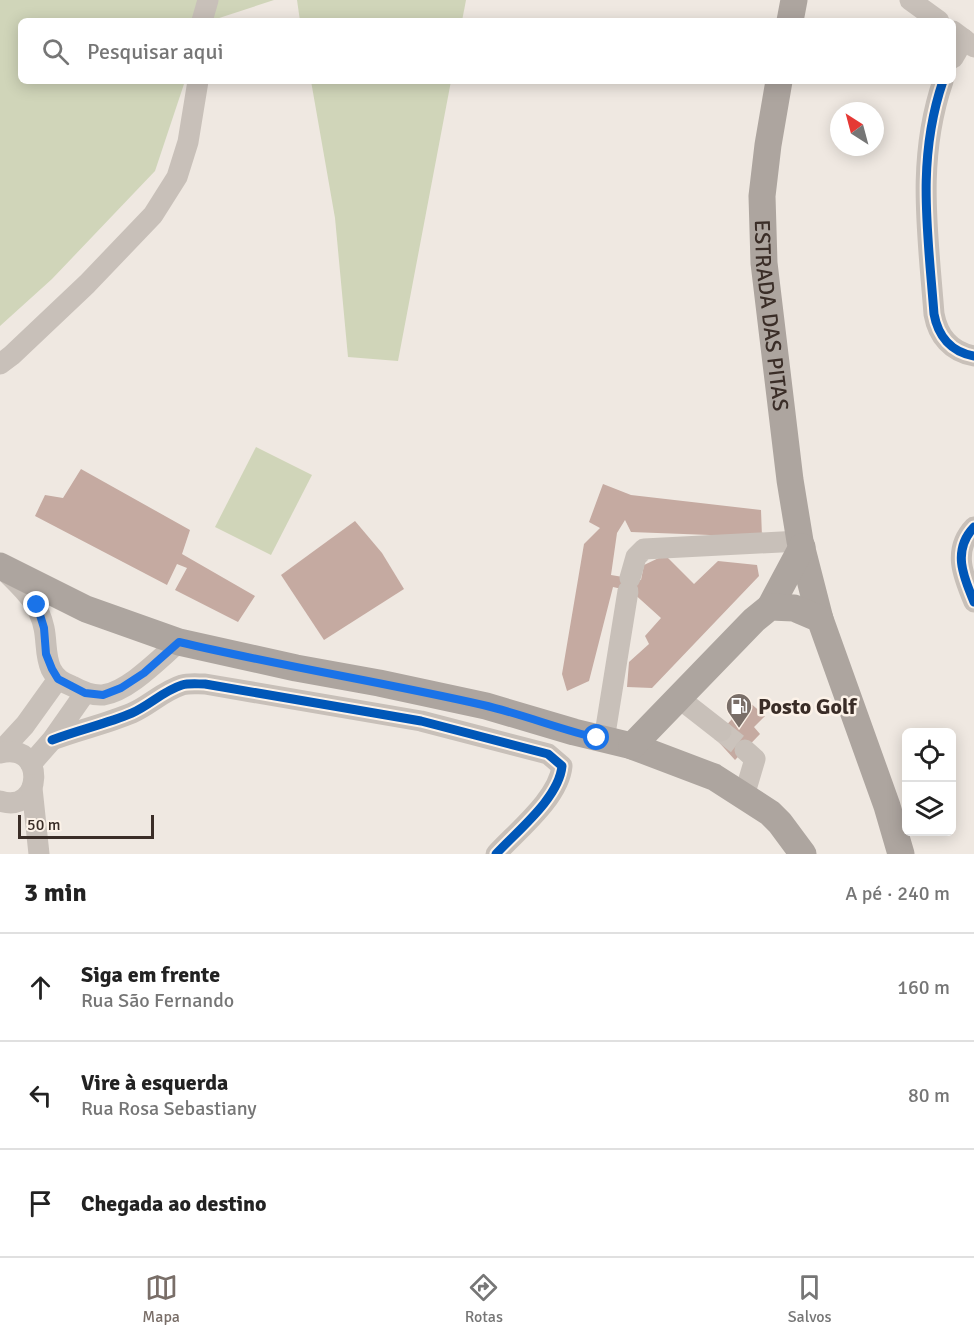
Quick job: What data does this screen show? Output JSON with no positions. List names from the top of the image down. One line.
{"streets":{"main road":["ESTRADA DAS PITAS"]},"places":{"fuel station":["Posto Golf"]},"scale_bar":"50 m","north":"top left","page":{"search":"Pesquisar aqui","scale":"50 m","heading":["3 min","A pé · 240 m"],"list":[["Siga em frente","Rua São Fernando","160 m"],["Vire à esquerda","Rua Rosa Sebastiany","80 m"],"Chegada ao destino"],"nav":["Mapa","Rotas","Salvos"]}}
